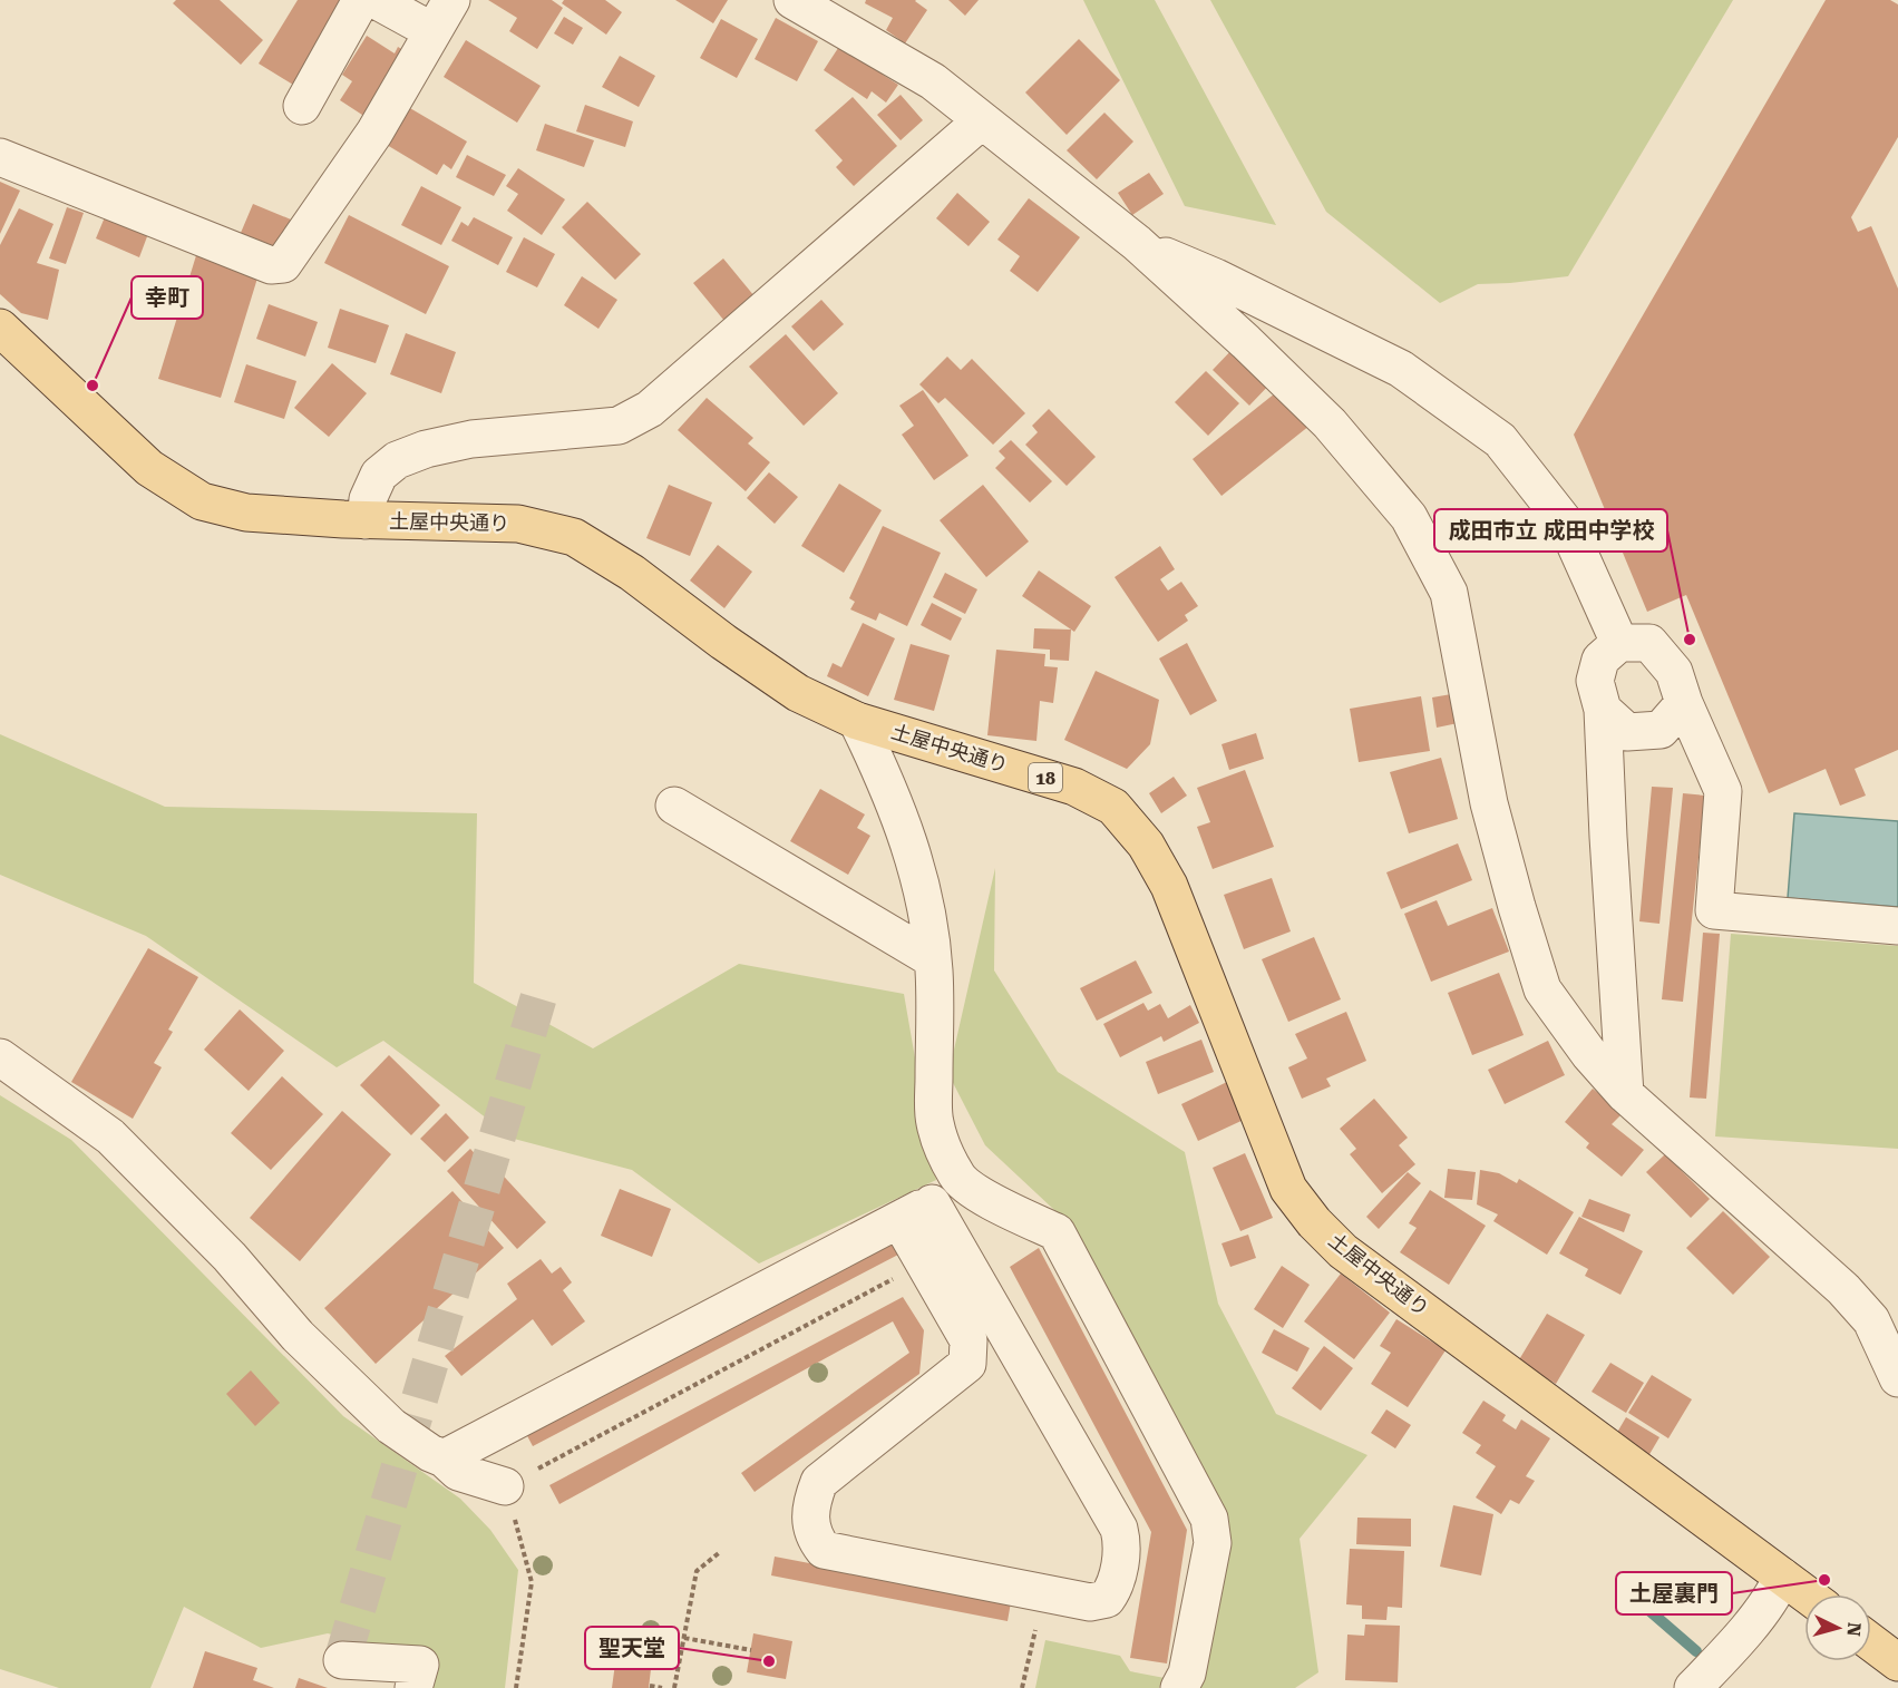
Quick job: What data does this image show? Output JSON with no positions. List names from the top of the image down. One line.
{"streets":{"main road":["土屋中央通り","18"]},"places":["幸町","成田市立 成田中学校","土屋裏門","聖天堂"],"north":"right"}
